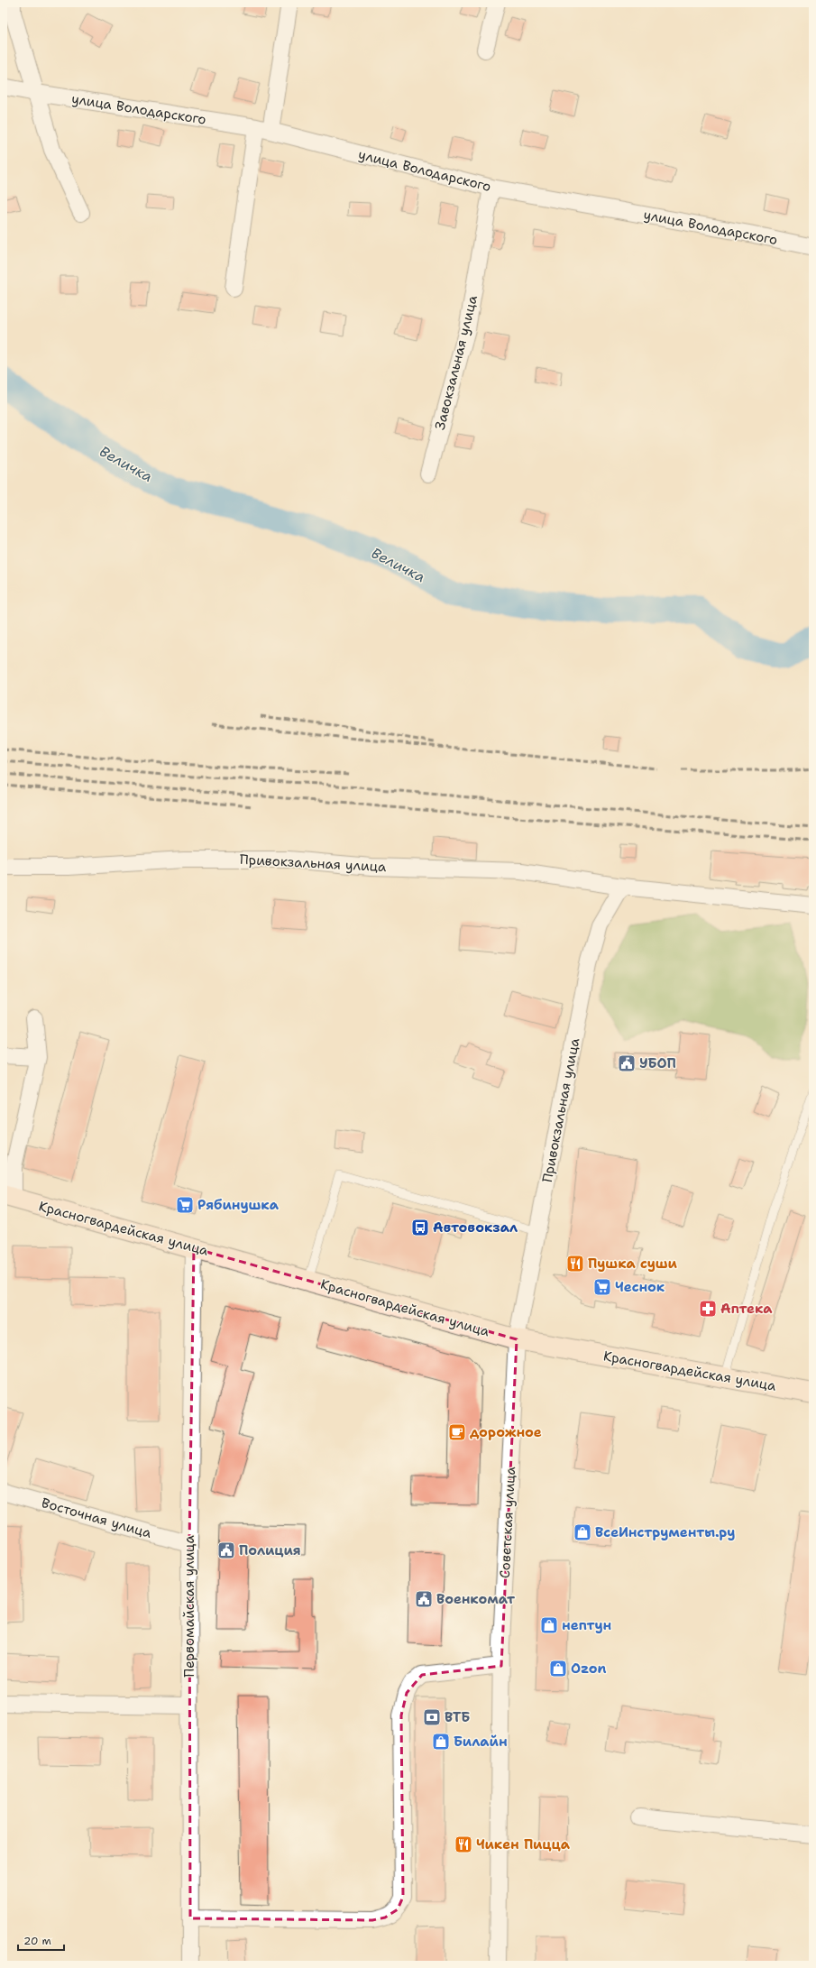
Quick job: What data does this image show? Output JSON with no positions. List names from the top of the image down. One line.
{"streets":{"street":["улица Володарского","Завокзальная улица","Привокзальная улица","Красногвардейская улица","Восточная улица","Советская улица","Первомайская улица"]},"crossings":[["улица Володарского","Завокзальная улица"],["Привокзальная улица","Красногвардейская улица"],["Привокзальная улица","Советская улица"],["Красногвардейская улица","Советская улица"],["Красногвардейская улица","Первомайская улица"],["Восточная улица","Первомайская улица"]],"water":["Величка"],"places":{"public building":["УБОП","Полиция","Военкомат"],"supermarket":["Рябинушка","Чеснок"],"bus stop":["Автовокзал"],"restaurant":["Пушка суши","Чикен Пицца"],"pharmacy":["Аптека"],"cafe":["дорожное"],"shop":["ВсеИнструменты.ру","нептун","Ozon","Билайн"],"bank":["ВТБ"]},"scale_bar":"20 m"}
